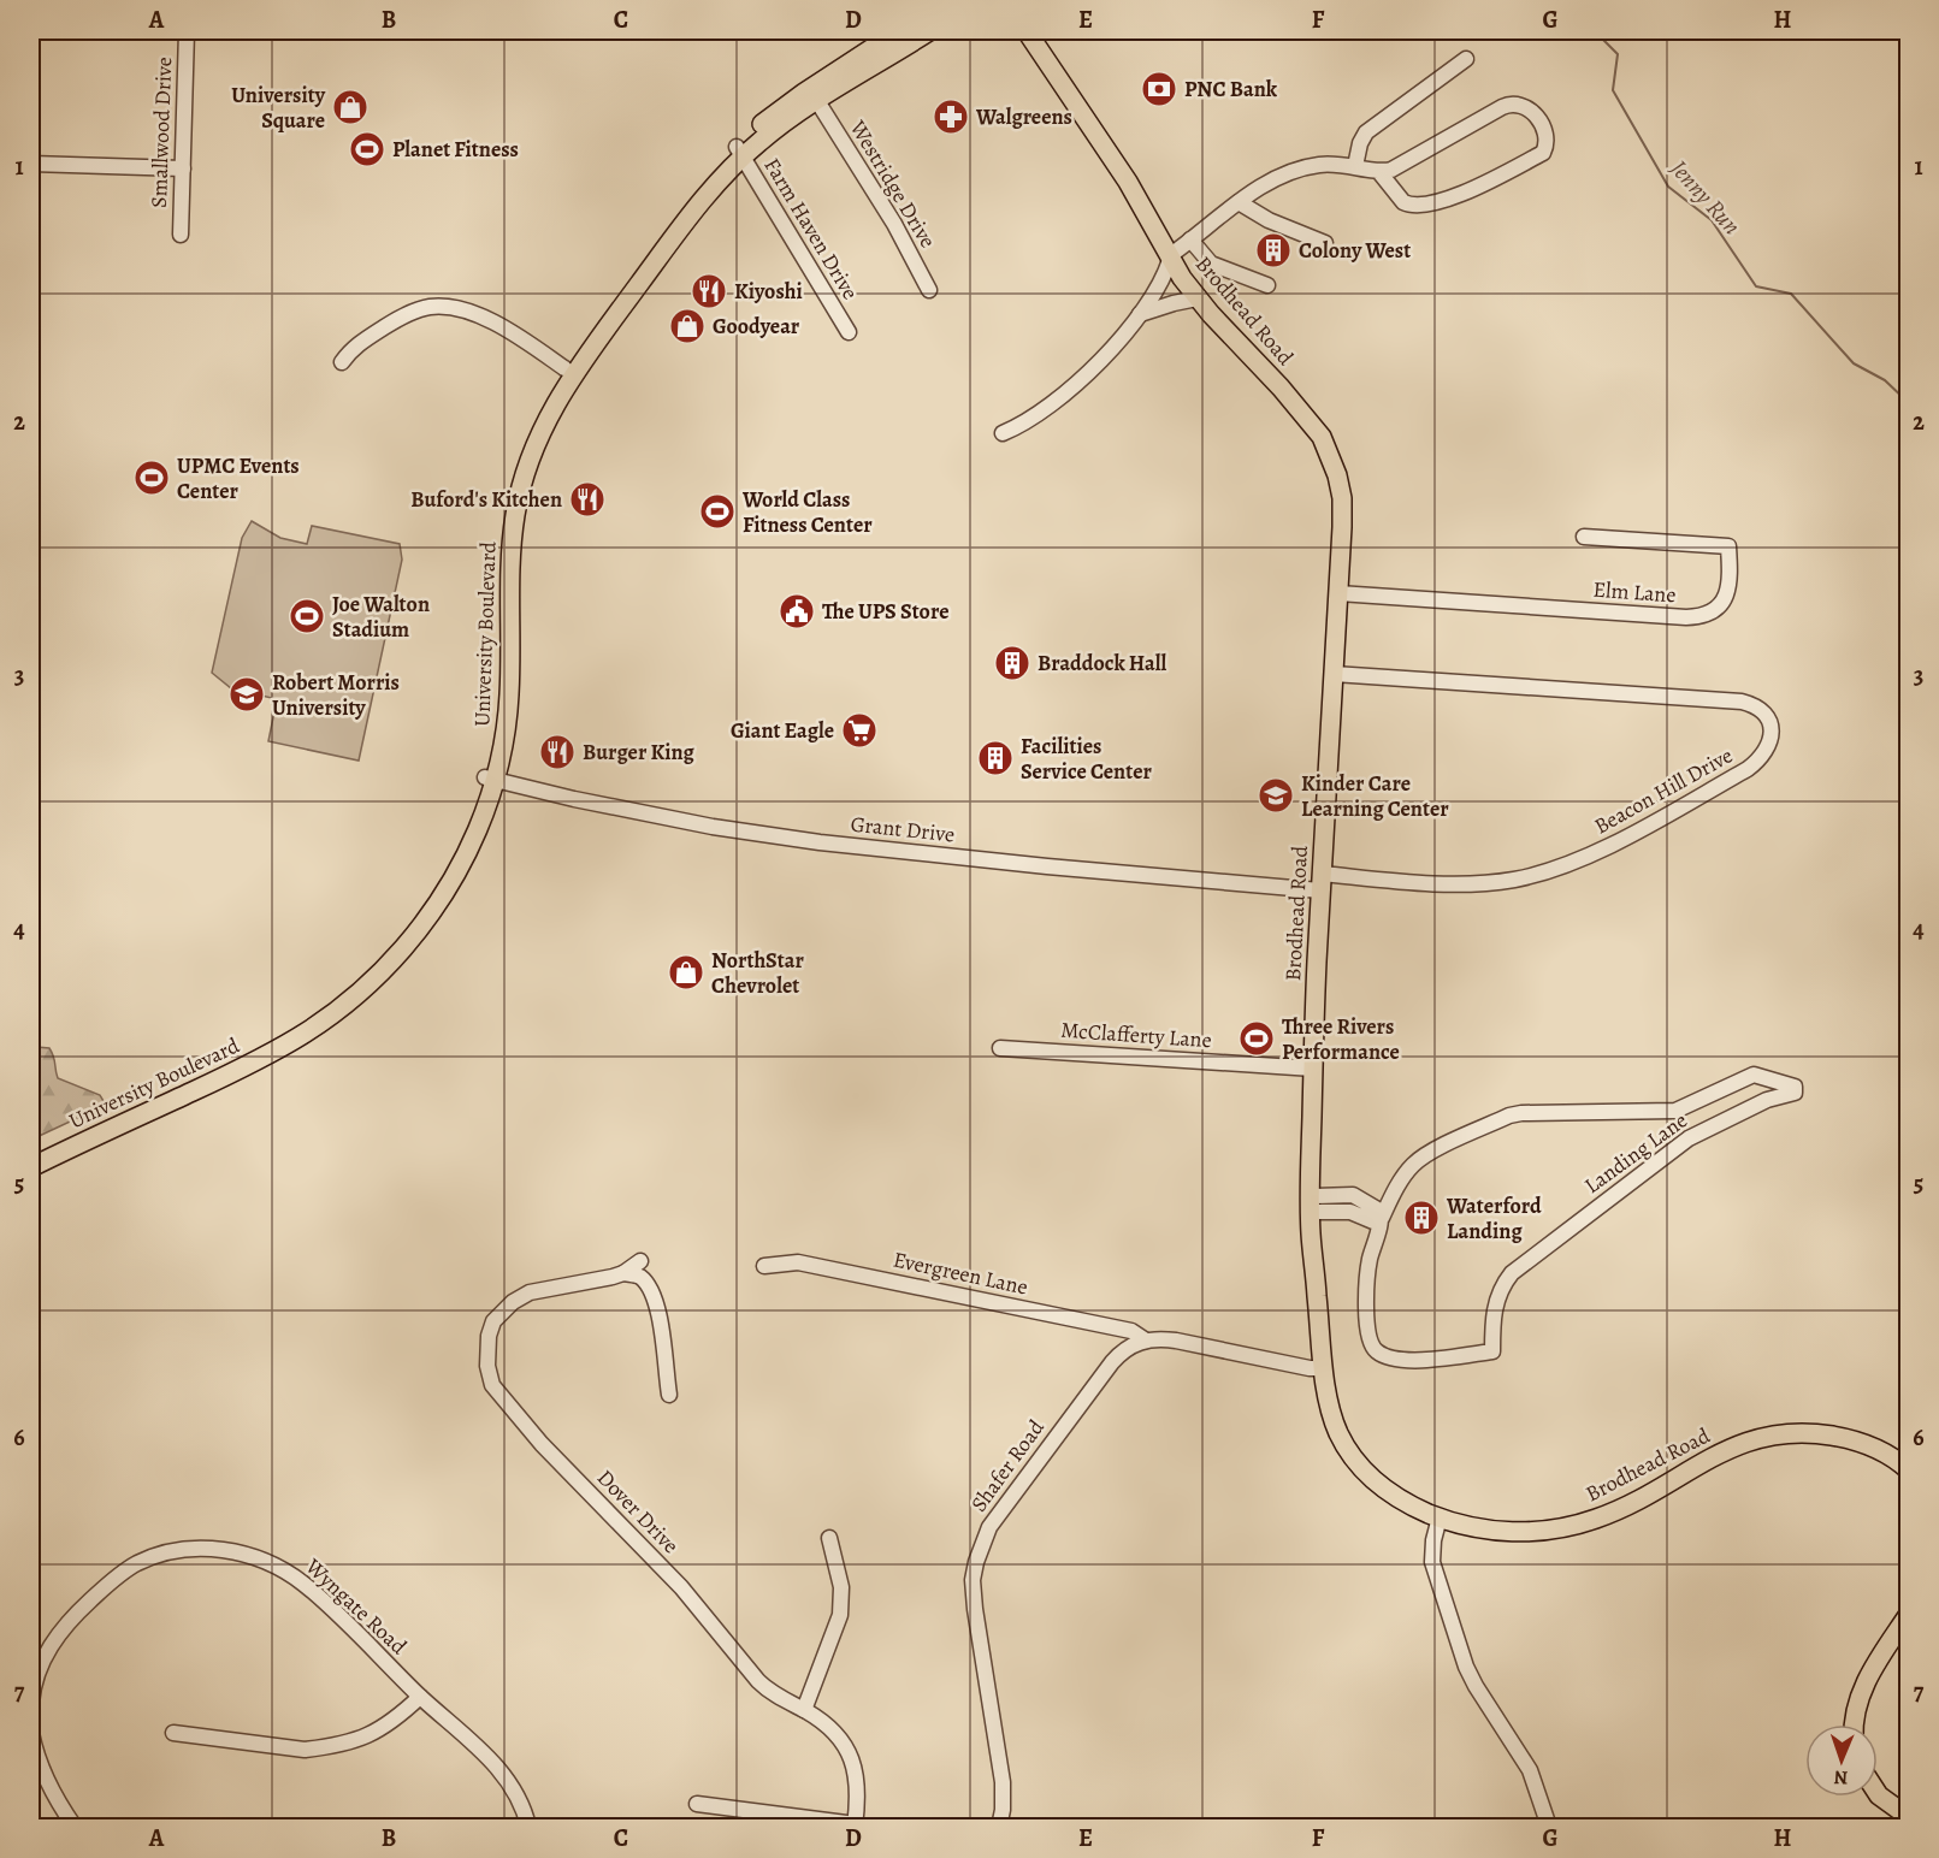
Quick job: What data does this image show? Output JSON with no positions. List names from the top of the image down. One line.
{"streets":{"main road":["Brodhead Road","University Boulevard"],"street":["Smallwood Drive","Westridge Drive","Farm Haven Drive","Elm Lane","Beacon Hill Drive","Grant Drive","McClafferty Lane","Landing Lane","Evergreen Lane","Shafer Road","Dover Drive","Wyngate Road"]},"crossings":[["Westridge Drive","University Boulevard"],["Farm Haven Drive","University Boulevard"],["Brodhead Road","Elm Lane"],["Brodhead Road","Beacon Hill Drive"],["Brodhead Road","Grant Drive"],["Brodhead Road","McClafferty Lane"],["University Boulevard","Grant Drive"],["Beacon Hill Drive","Grant Drive"],["Evergreen Lane","Shafer Road"]],"water":["Jenny Run"],"places":{"bank":["PNC Bank"],"shop":["University Square","Goodyear","NorthStar Chevrolet"],"pharmacy":["Walgreens"],"sports":["Planet Fitness","UPMC Events Center","World Class Fitness Center","Joe Walton Stadium","Three Rivers Performance"],"building":["Colony West","Braddock Hall","Facilities Service Center","Waterford Landing"],"restaurant":["Kiyoshi","Buford's Kitchen","Burger King"],"public building":["The UPS Store"],"school or university":["Robert Morris University","Kinder Care Learning Center"],"supermarket":["Giant Eagle"]},"north":"bottom","grid":{"columns":["A","B","C","D","E","F","G","H"],"rows":["1","2","3","4","5","6","7"]}}
